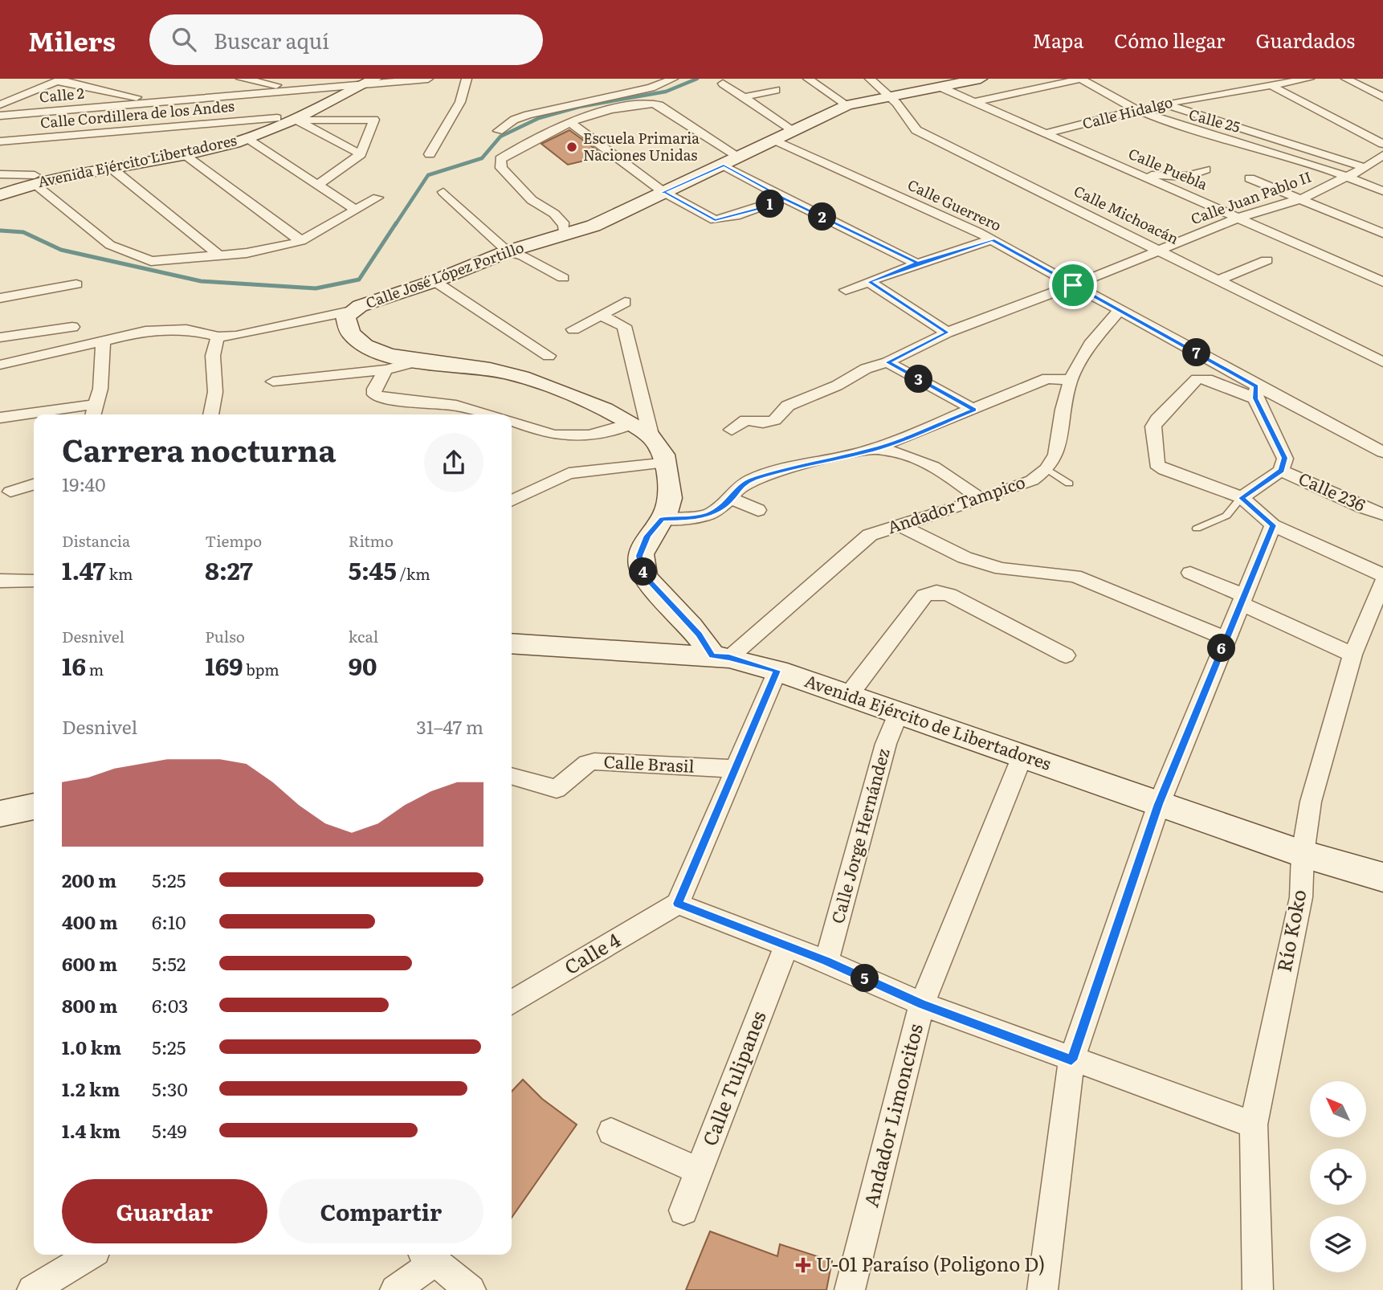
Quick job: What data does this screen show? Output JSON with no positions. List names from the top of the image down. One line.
{"streets":{"street":["Calle 2","Calle Hidalgo","Calle Cordillera de los Andes","Calle 25","Avenida Ejército Libertadores","Calle Puebla","Calle Juan Pablo II","Calle Guerrero","Calle Michoacán","Calle José López Portillo","Calle 236","Andador Tampico","Avenida Ejército de Libertadores","Calle Brasil","Calle Jorge Hernández","Río Koko","Calle 4","Calle Tulipanes","Andador Limoncitos"]},"crossings":[["Calle Hidalgo","Calle 25"],["Calle Hidalgo","Calle Puebla"],["Calle Cordillera de los Andes","Avenida Ejército Libertadores"],["Calle 25","Calle Juan Pablo II"],["Calle Puebla","Calle Juan Pablo II"],["Calle Puebla","Calle José López Portillo"],["Calle Juan Pablo II","Calle Guerrero"],["Calle Juan Pablo II","Calle Michoacán"],["Calle Guerrero","Calle José López Portillo"],["Calle Guerrero","Calle 236"],["Calle Michoacán","Calle José López Portillo"],["Calle José López Portillo","Andador Tampico"],["Calle José López Portillo","Avenida Ejército de Libertadores"],["Andador Tampico","Avenida Ejército de Libertadores"],["Avenida Ejército de Libertadores","Calle Jorge Hernández"],["Avenida Ejército de Libertadores","Río Koko"],["Avenida Ejército de Libertadores","Andador Limoncitos"]],"places":{"other":["Escuela Primaria Naciones Unidas"],"health":["U-01 Paraíso (Poligono D)"]},"north":"top left","page":{"header":"Milers","search":"Buscar aquí","nav":["Mapa","Cómo llegar","Guardados"],"pins":["1","2","7","3","4","6","5"],"heading":["Carrera nocturna","19:40"],"stats":[["Distancia","1.47 km"],["Tiempo","8:27"],["Ritmo","5:45 /km"],["Desnivel","16 m"],["Pulso","169 bpm"],["kcal","90"]],"chart":["Desnivel","31–47 m"],"list":[{"name":"200 m","note":"5:25"},{"name":"400 m","note":"6:10"},{"name":"600 m","note":"5:52"},{"name":"800 m","note":"6:03"},{"name":"1.0 km","note":"5:25"},{"name":"1.2 km","note":"5:30"},{"name":"1.4 km","note":"5:49"}],"buttons":["Guardar","Compartir"]}}
